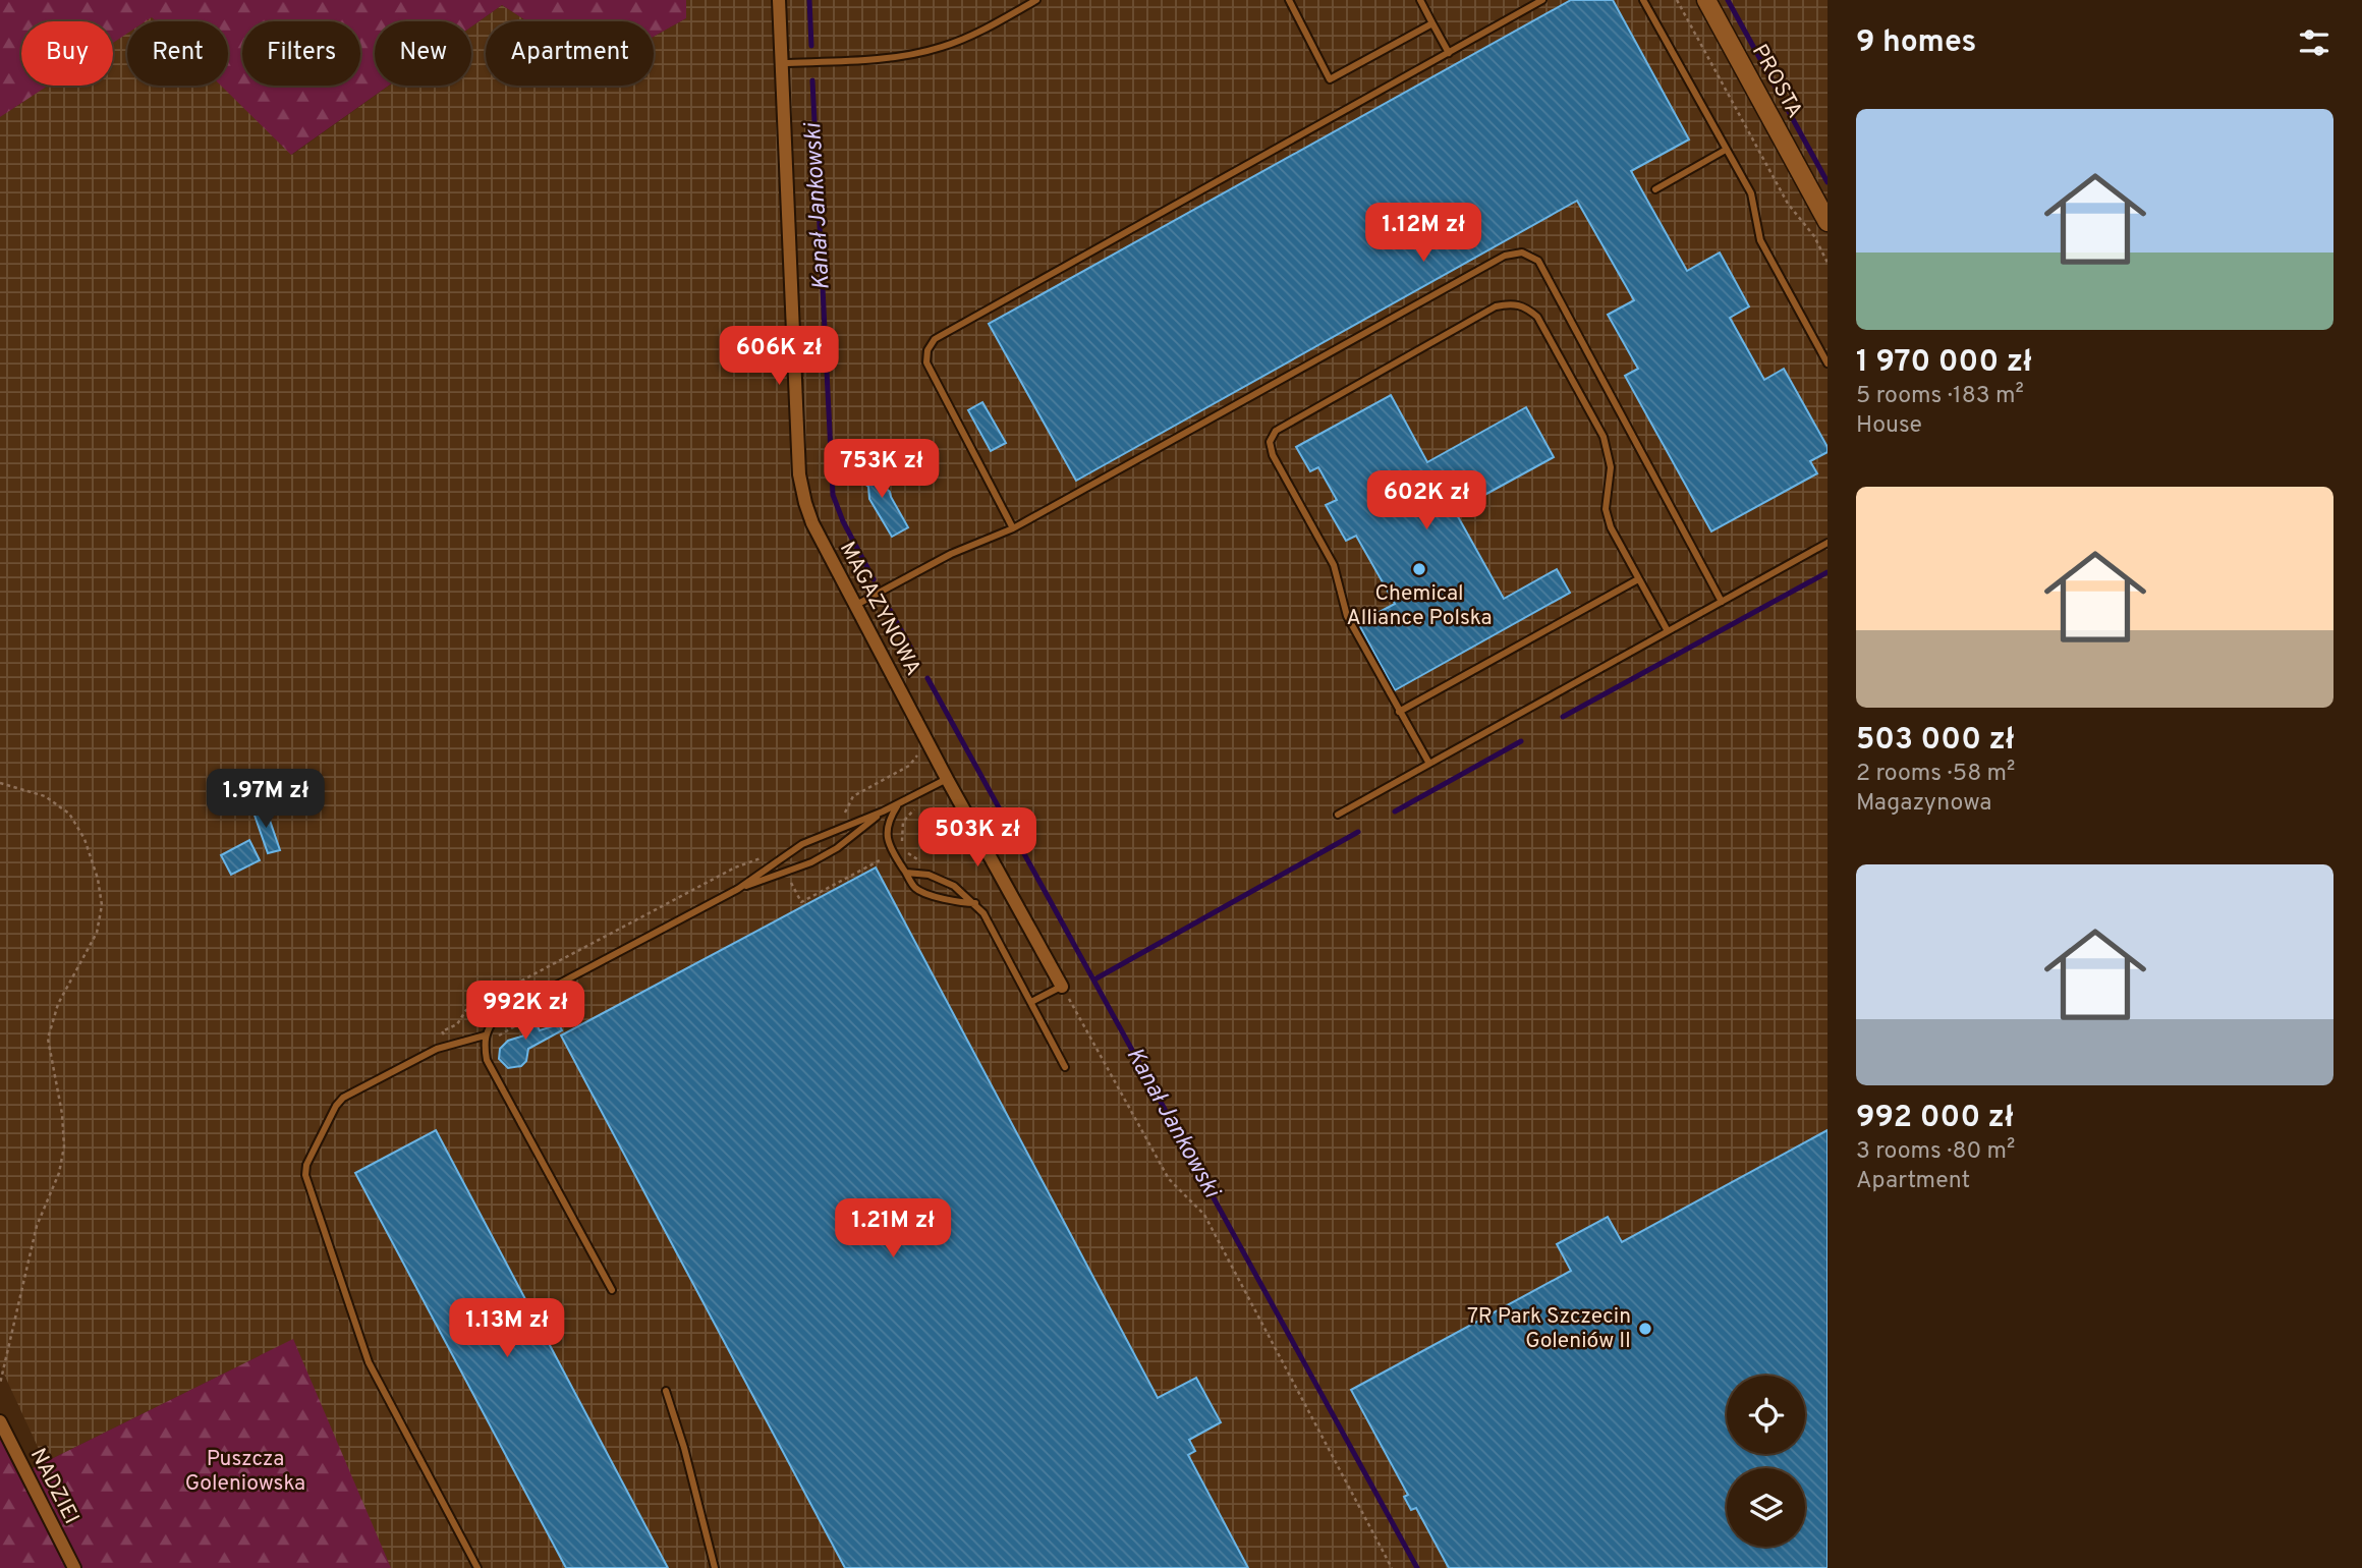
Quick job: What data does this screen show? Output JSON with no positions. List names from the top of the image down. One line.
{"streets":{"street":["PROSTA","MAGAZYNOWA","NADZIEI"]},"water":["Kanał Jankowski"],"parks":["Puszcza Goleniowska"],"places":["Chemical Alliance Polska","7R Park Szczecin Goleniów II"],"page":{"heading":"9 homes","chip":["Buy","Rent","Filters","New","Apartment"],"list":[{"name":"1 970 000 zł","note":"5 rooms · 183 m² · House"},{"name":"503 000 zł","note":"2 rooms · 58 m² · Magazynowa"},{"name":"992 000 zł","note":"3 rooms · 80 m² · Apartment"}],"price":["1.12M zł","606K zł","753K zł","602K zł","1.97M zł","503K zł","992K zł","1.21M zł","1.13M zł"]}}
